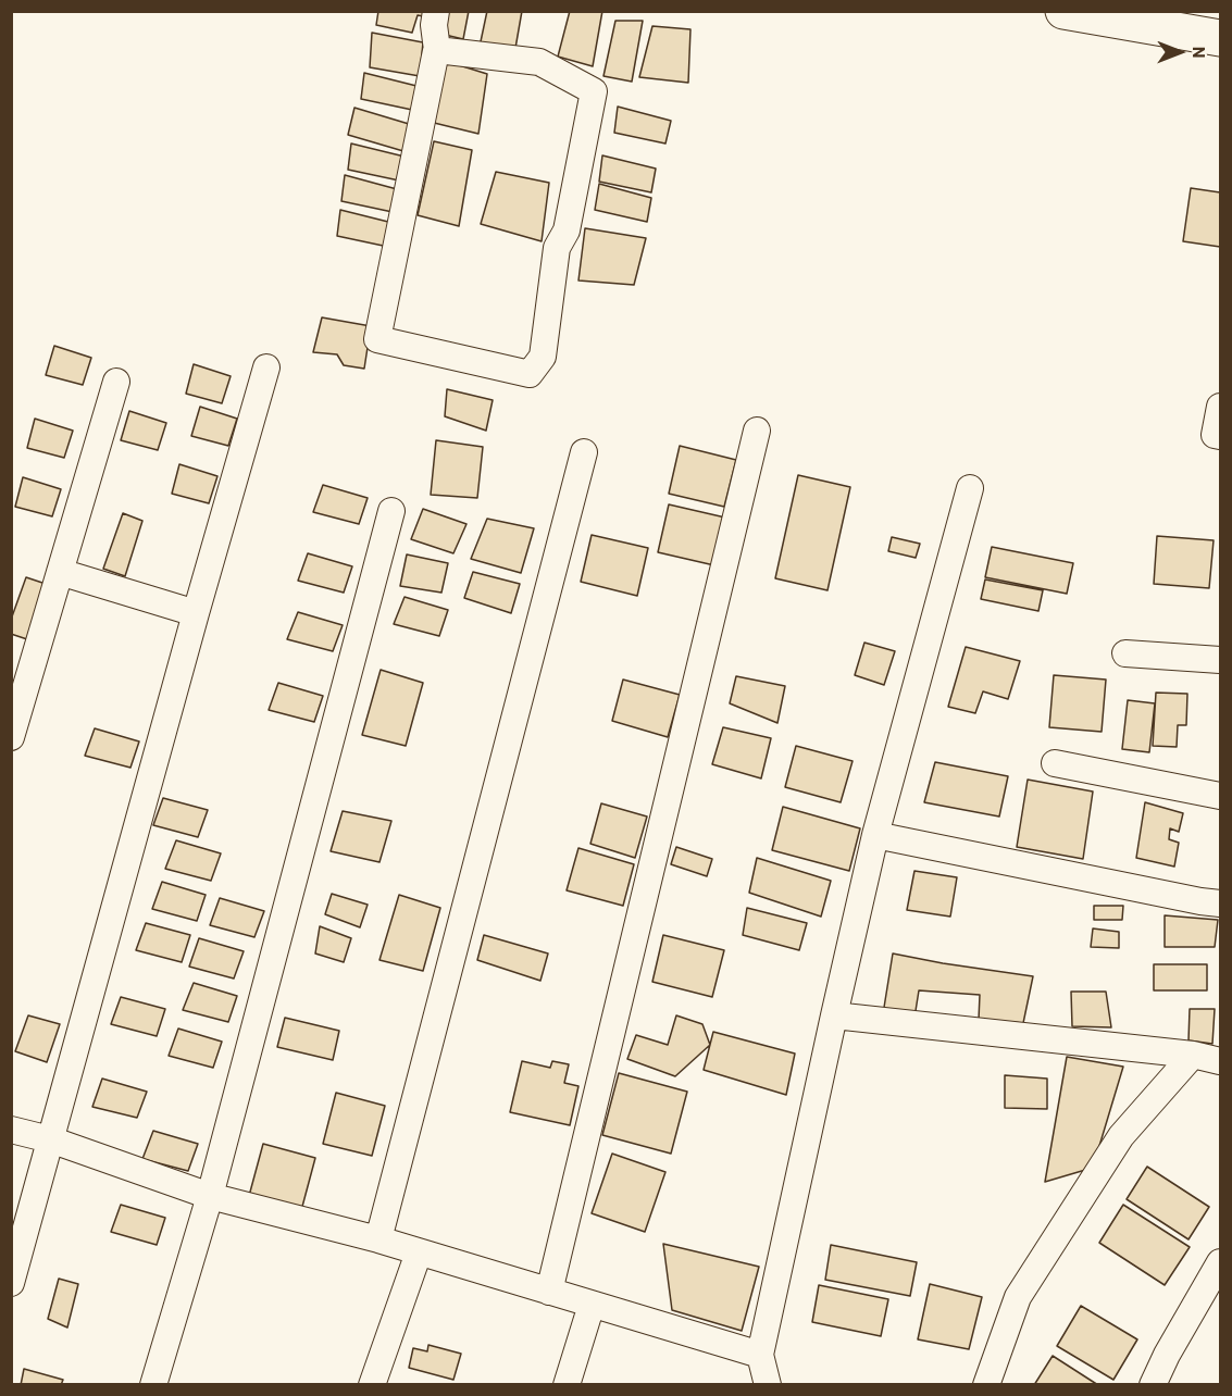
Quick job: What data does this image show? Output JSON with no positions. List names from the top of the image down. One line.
{"north":"right"}
